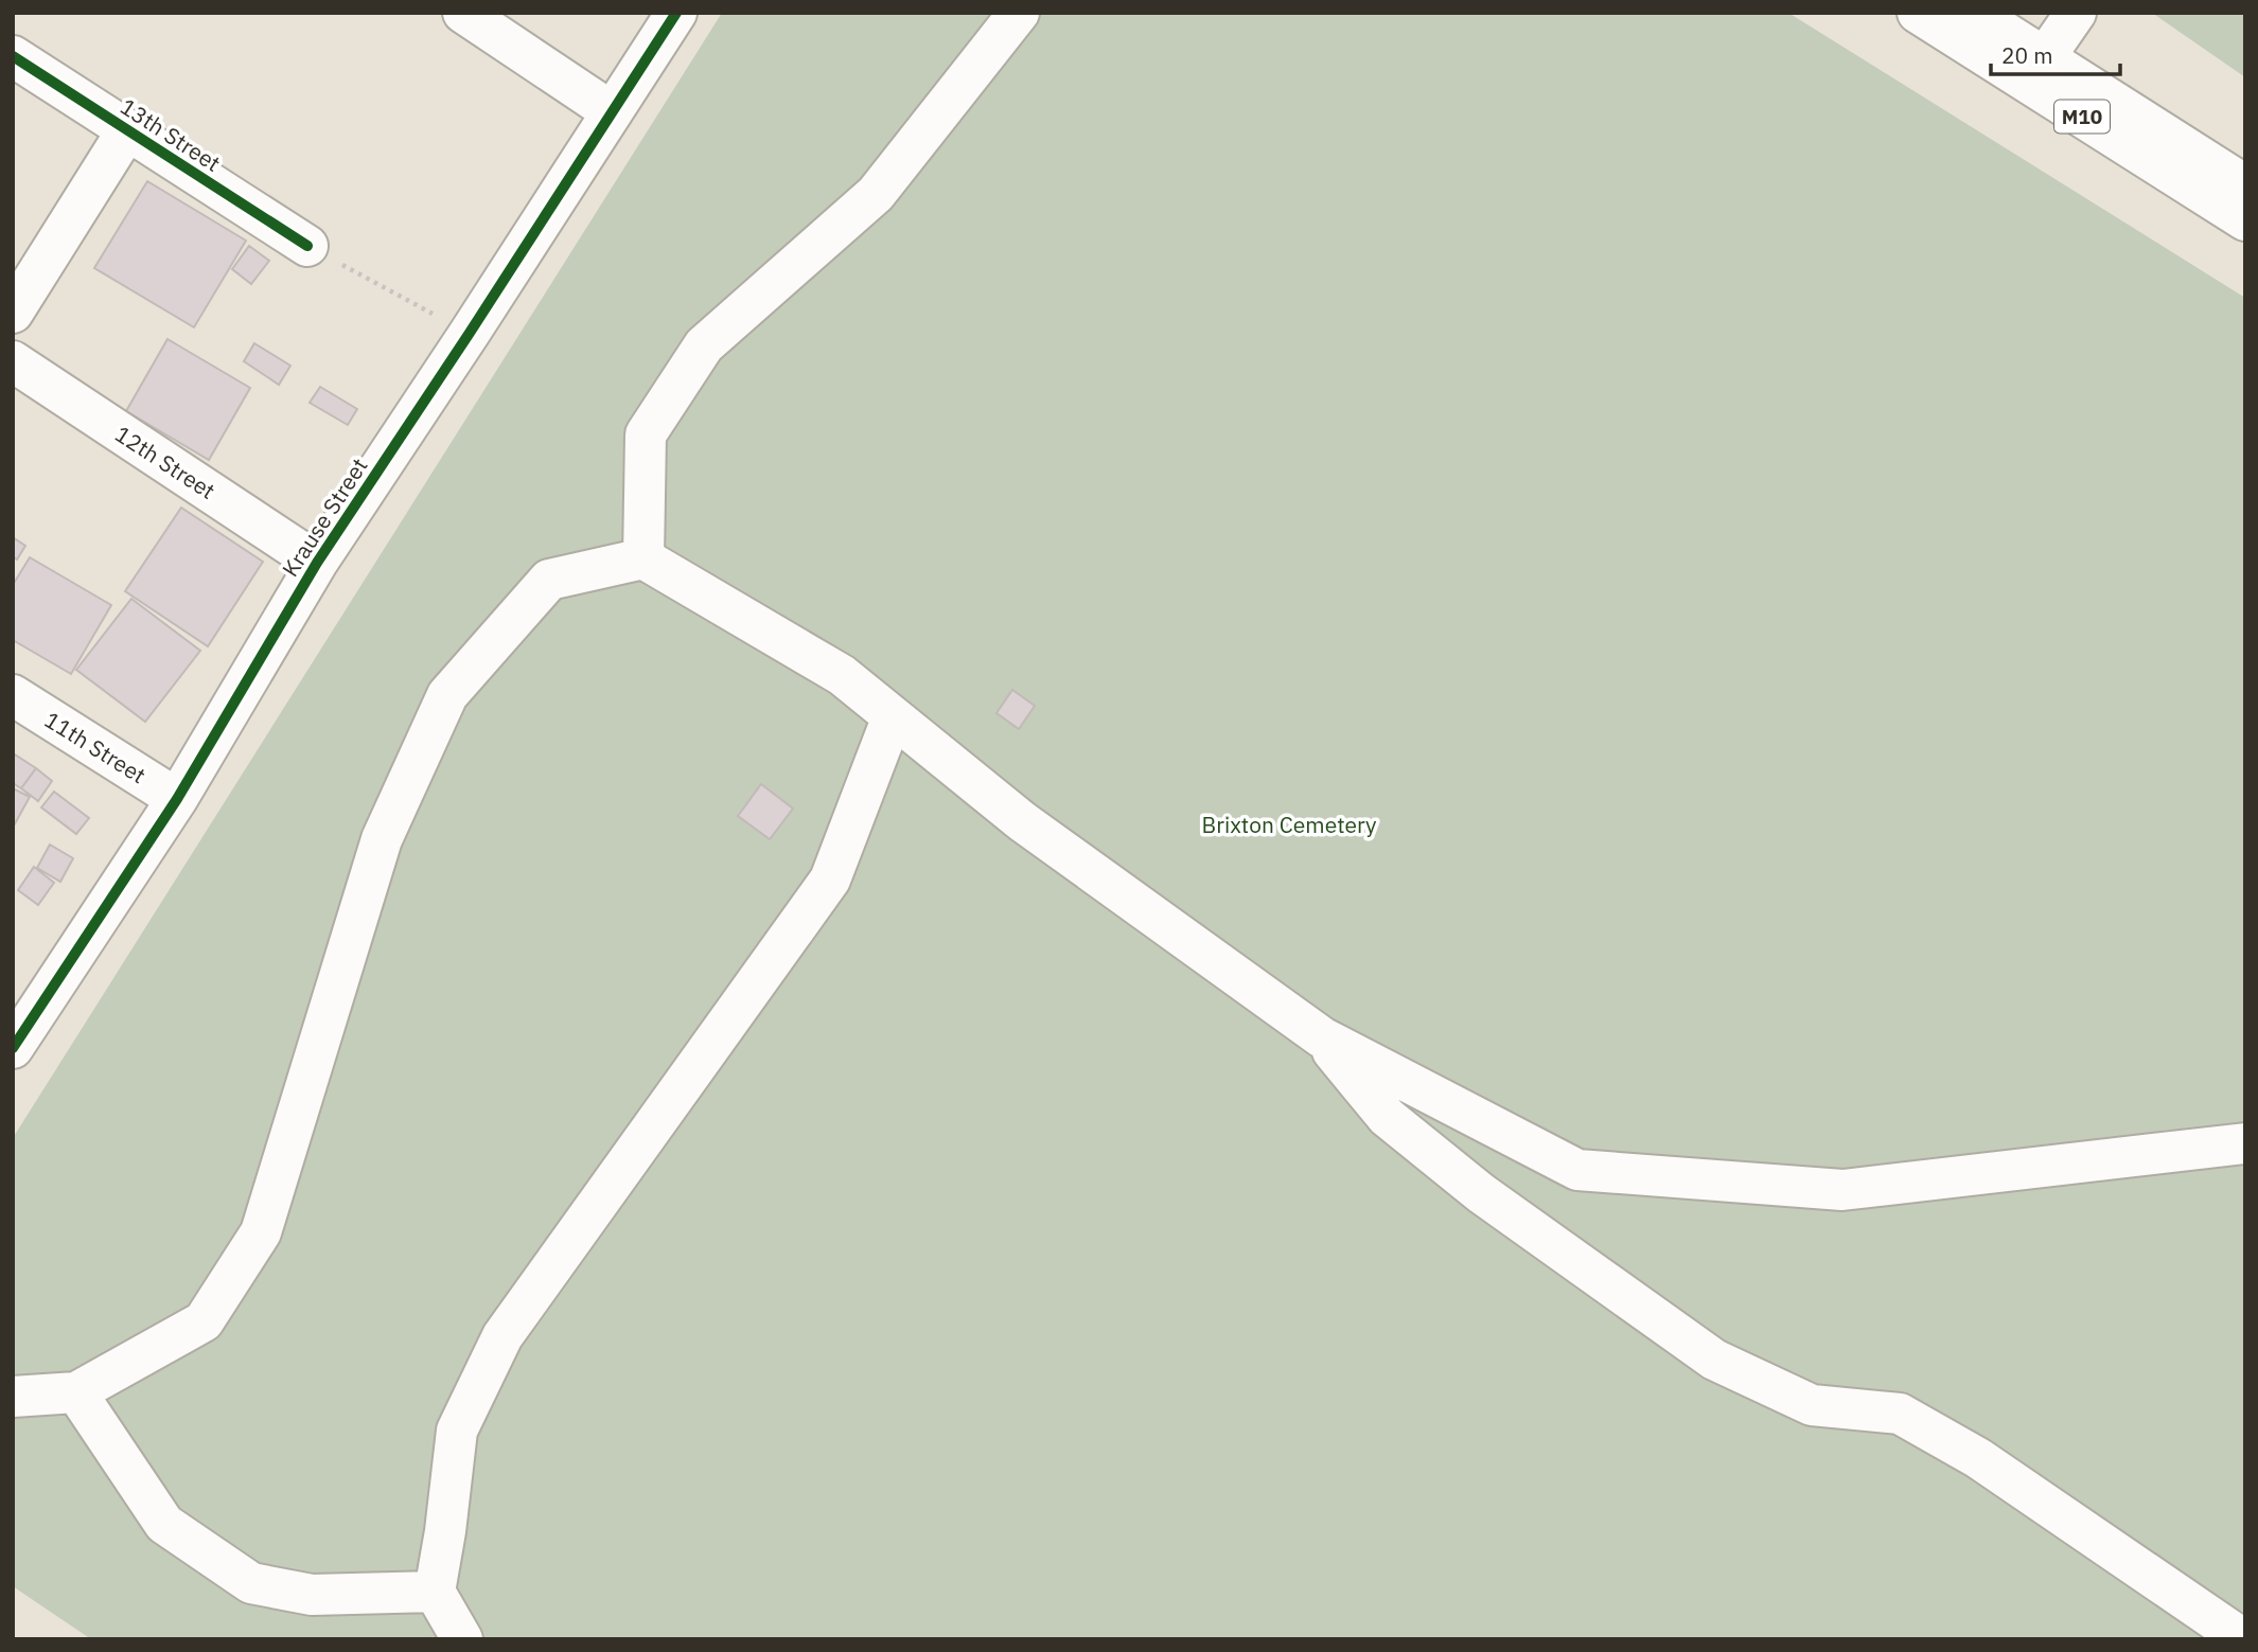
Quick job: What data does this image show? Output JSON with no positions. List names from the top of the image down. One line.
{"streets":{"street":["M10","13th Street","12th Street","Krause Street","11th Street"]},"crossings":[["12th Street","Krause Street"],["Krause Street","11th Street"]],"parks":["Brixton Cemetery"],"scale_bar":"20 m"}
